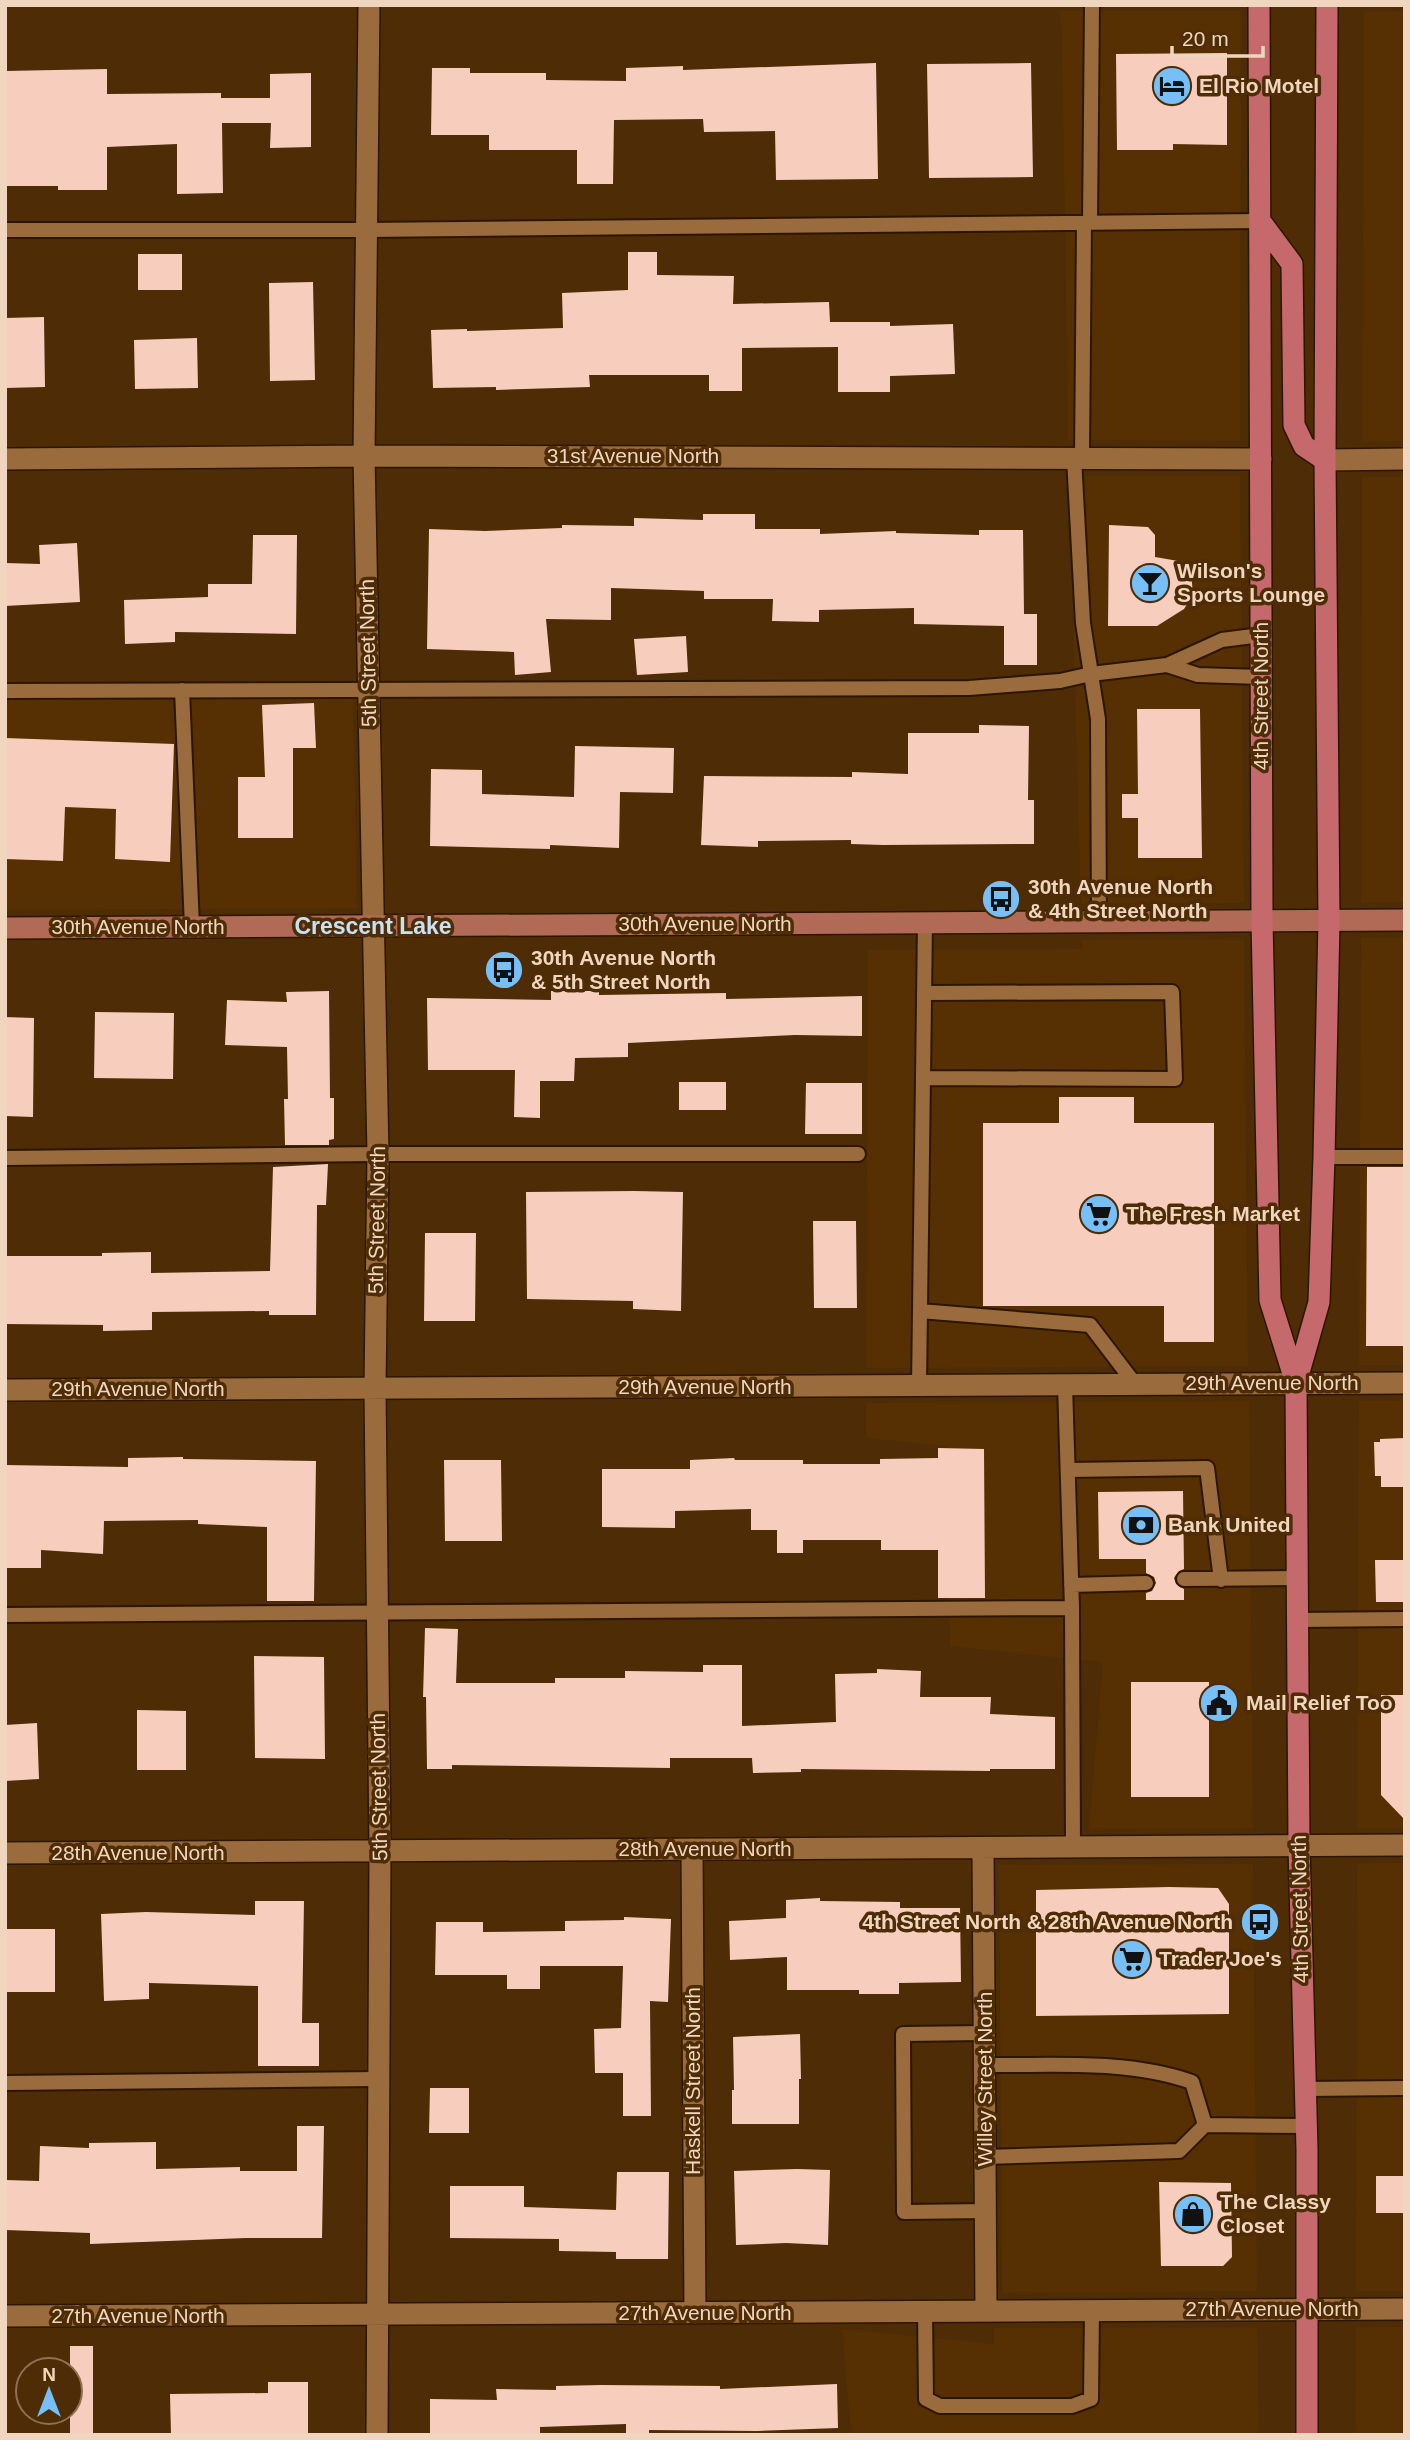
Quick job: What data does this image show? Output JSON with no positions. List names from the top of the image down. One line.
{"streets":{"main road":["4th Street North"],"street":["31st Avenue North","5th Street North","30th Avenue North","29th Avenue North","28th Avenue North","Willey Street North","Haskell Street North","27th Avenue North"]},"crossings":[["31st Avenue North","5th Street North"],["31st Avenue North","4th Street North"],["5th Street North","30th Avenue North"],["5th Street North","29th Avenue North"],["5th Street North","28th Avenue North"],["5th Street North","27th Avenue North"],["4th Street North","30th Avenue North"],["4th Street North","29th Avenue North"],["4th Street North","28th Avenue North"],["4th Street North","27th Avenue North"],["28th Avenue North","Willey Street North"],["28th Avenue North","Haskell Street North"],["Willey Street North","27th Avenue North"],["Haskell Street North","27th Avenue North"]],"districts":["Crescent Lake"],"places":{"hotel":["El Rio Motel"],"bar":["Wilson's Sports Lounge"],"bus stop":["30th Avenue North & 4th Street North","30th Avenue North & 5th Street North","4th Street North & 28th Avenue North"],"supermarket":["The Fresh Market","Trader Joe's"],"bank":["Bank United"],"public building":["Mail Relief Too"],"shop":["The Classy Closet"]},"scale_bar":"20 m","north":"top"}
